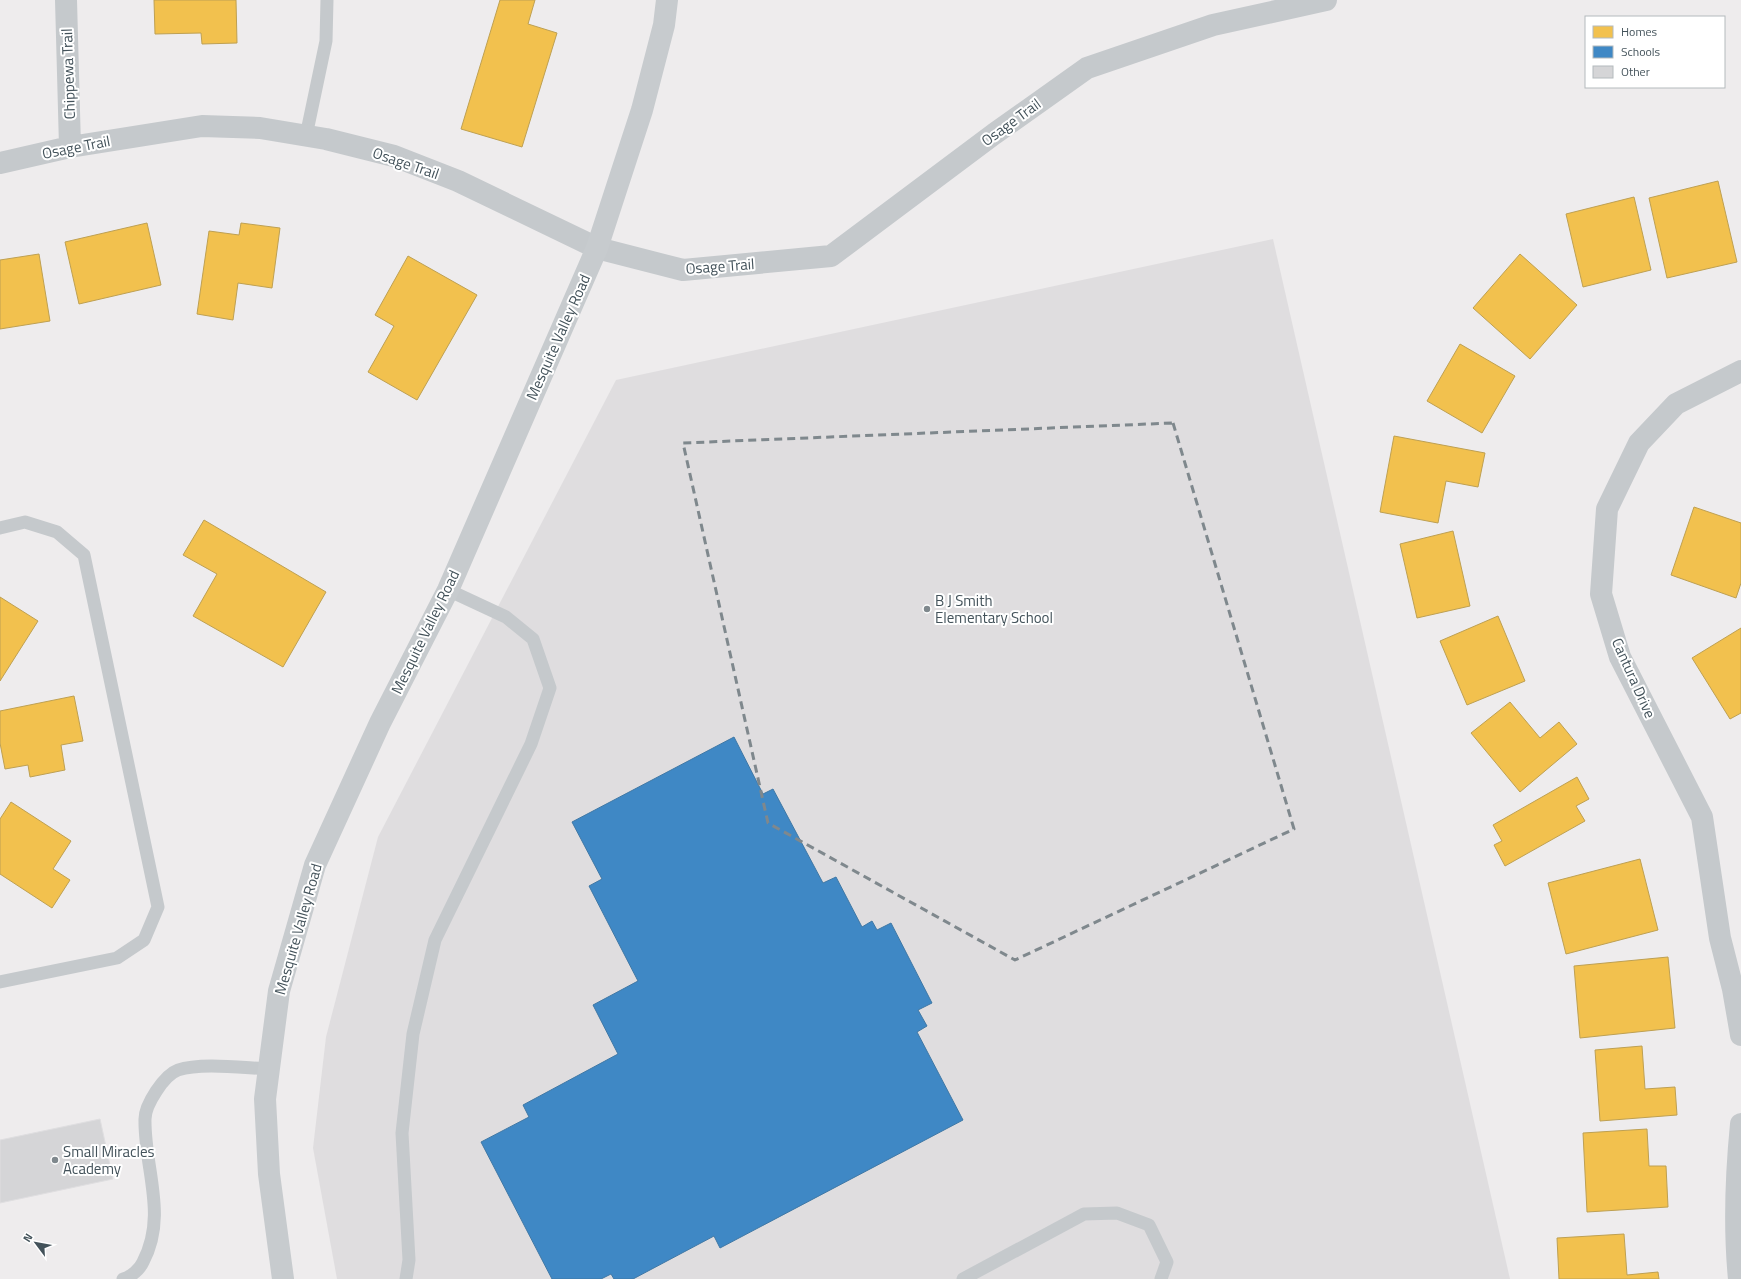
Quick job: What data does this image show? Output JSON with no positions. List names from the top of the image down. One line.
{"streets":{"street":["Chippewa Trail","Osage Trail","Mesquite Valley Road","Cantura Drive"]},"crossings":[["Chippewa Trail","Osage Trail"],["Osage Trail","Mesquite Valley Road"]],"places":["B J Smith Elementary School","Small Miracles Academy"],"legend":["Homes","Schools","Other"],"north":"top left"}
